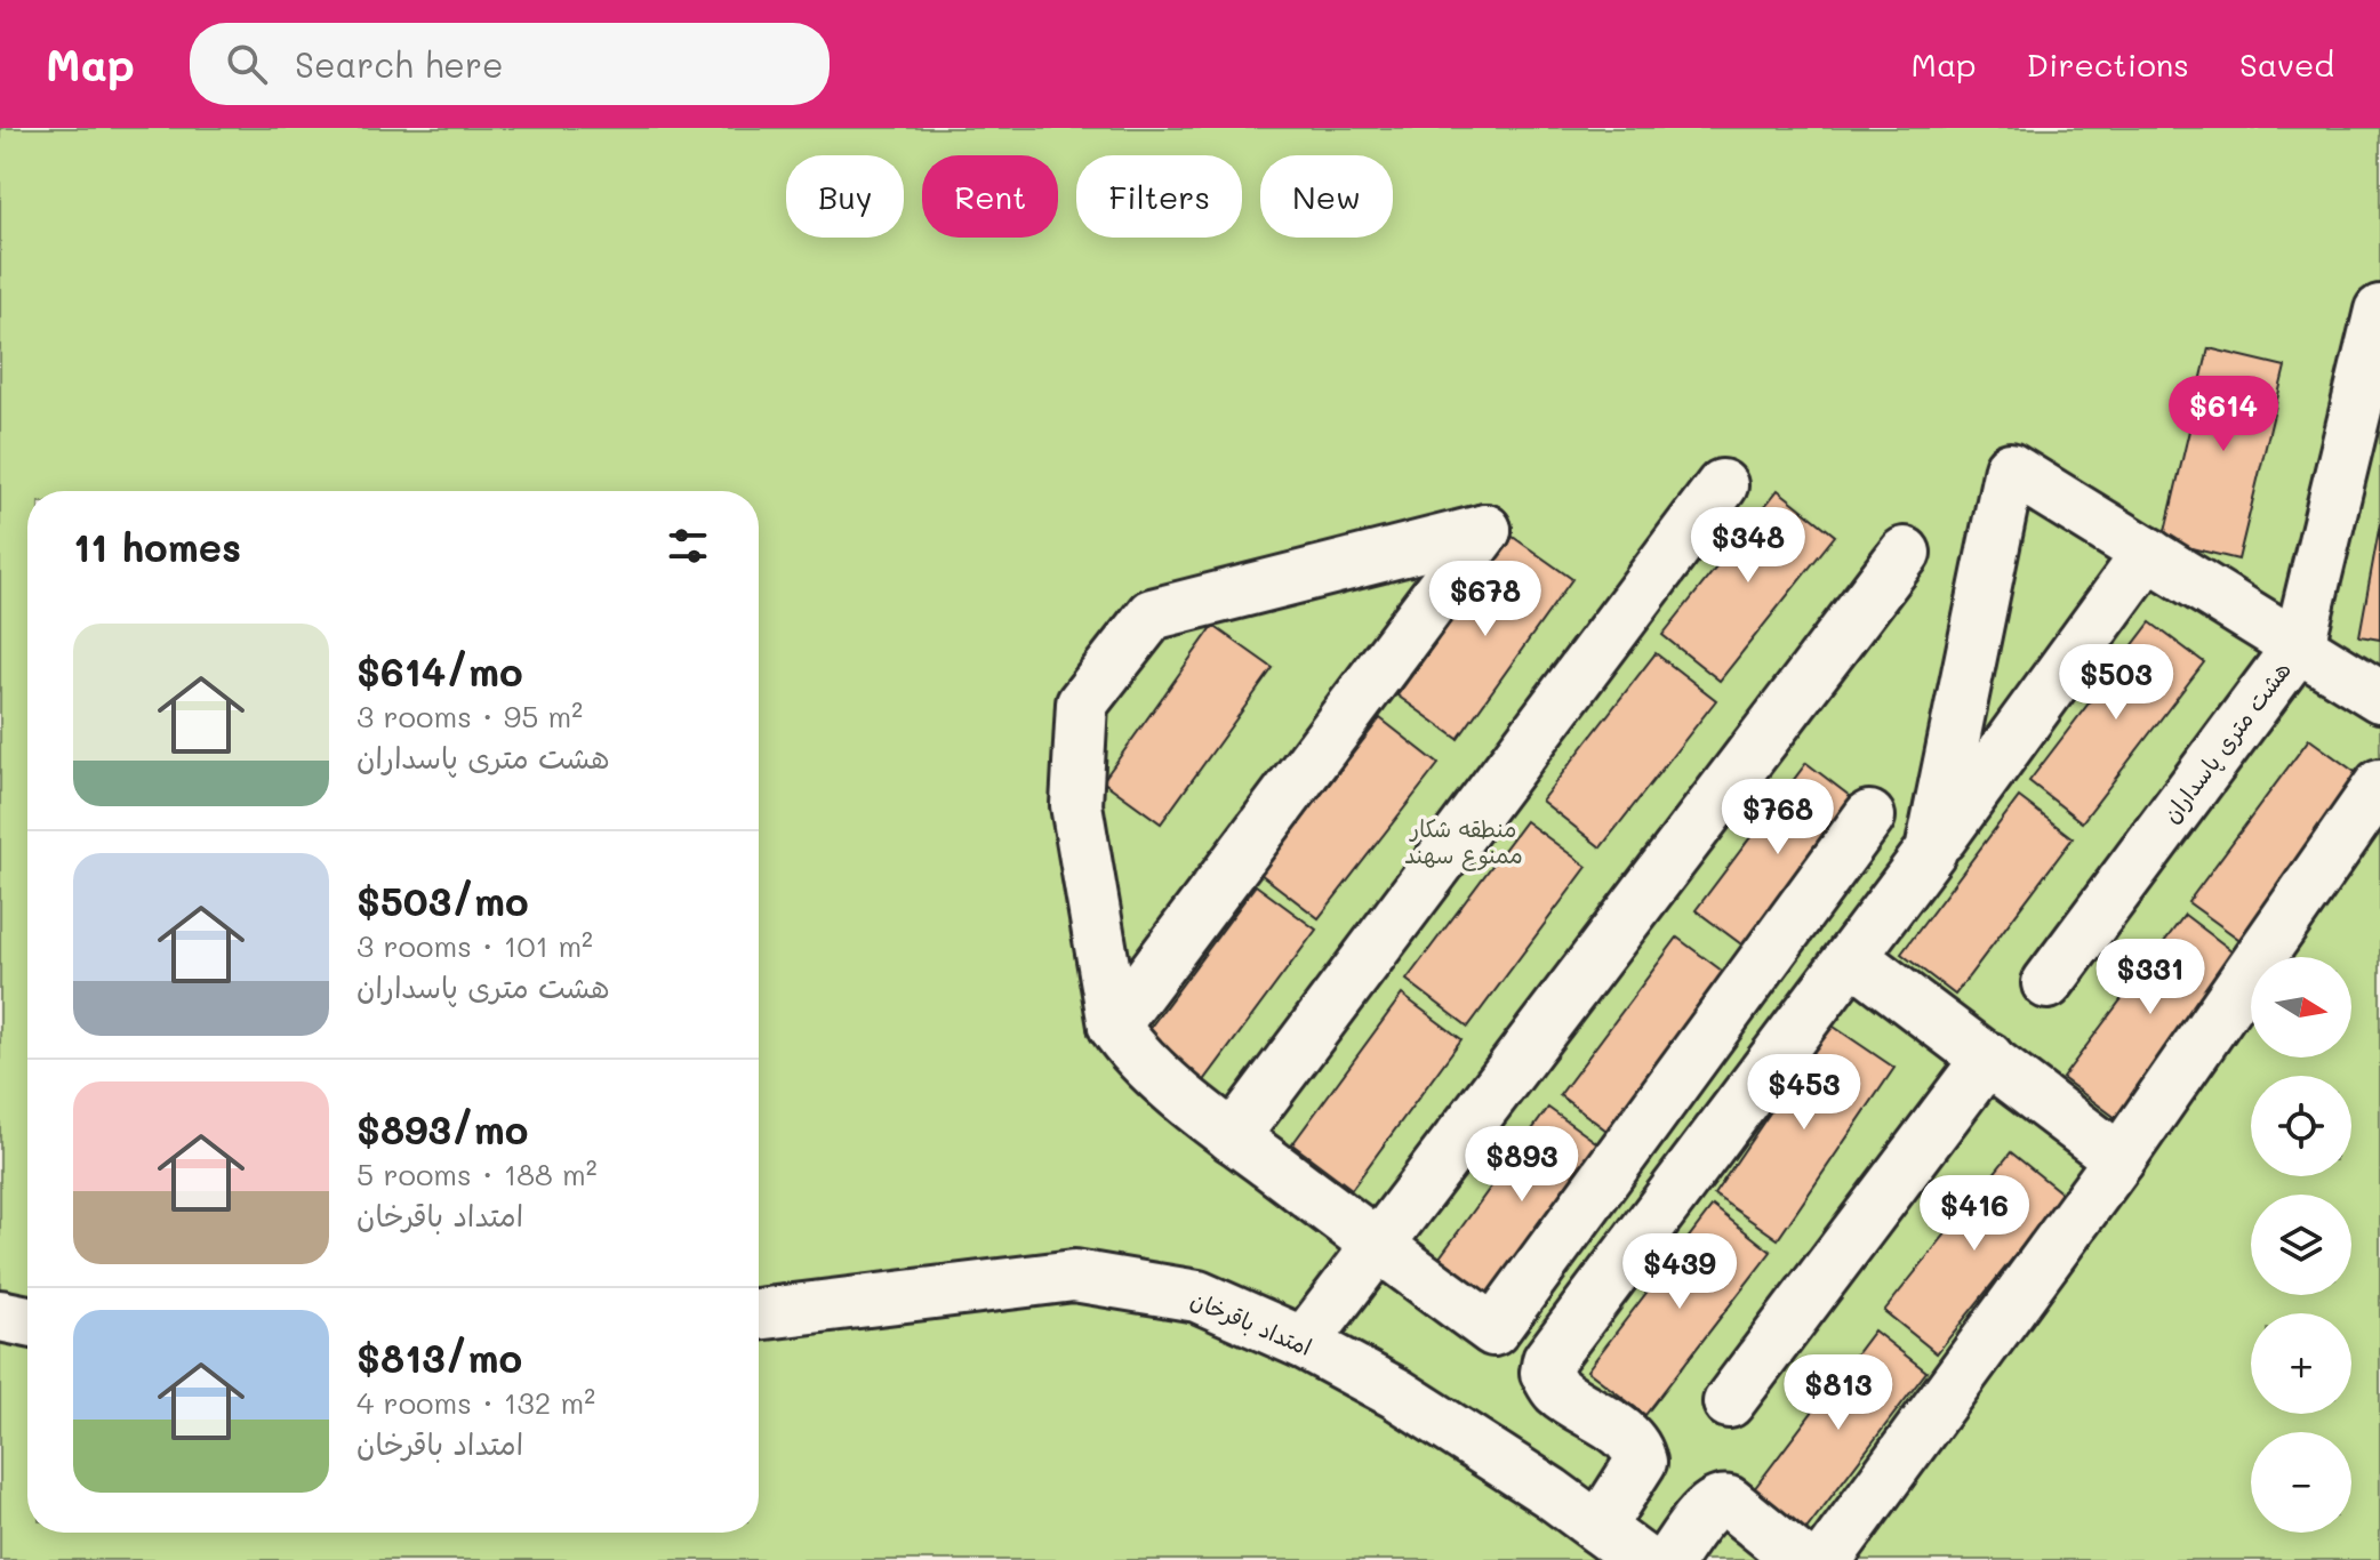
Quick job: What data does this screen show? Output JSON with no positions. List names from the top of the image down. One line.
{"streets":{"street":["هشت متری پاسداران","امتداد باقرخان"]},"parks":["منطقه شکار ممنوع سهند"],"north":"right","page":{"header":"Map","search":"Search here","nav":["Map","Directions","Saved"],"chip":["Buy","Rent","Filters","New"],"price":["$614","$348","$678","$503","$768","$331","$453","$893","$416","$439","$813"],"heading":"11 homes","list":[{"name":"$614/mo","note":"3 rooms · 95 m² · هشت متری پاسداران"},{"name":"$503/mo","note":"3 rooms · 101 m² · هشت متری پاسداران"},{"name":"$893/mo","note":"5 rooms · 188 m² · امتداد باقرخان"},{"name":"$813/mo","note":"4 rooms · 132 m² · امتداد باقرخان"}],"map_buttons":["+","−"]}}
